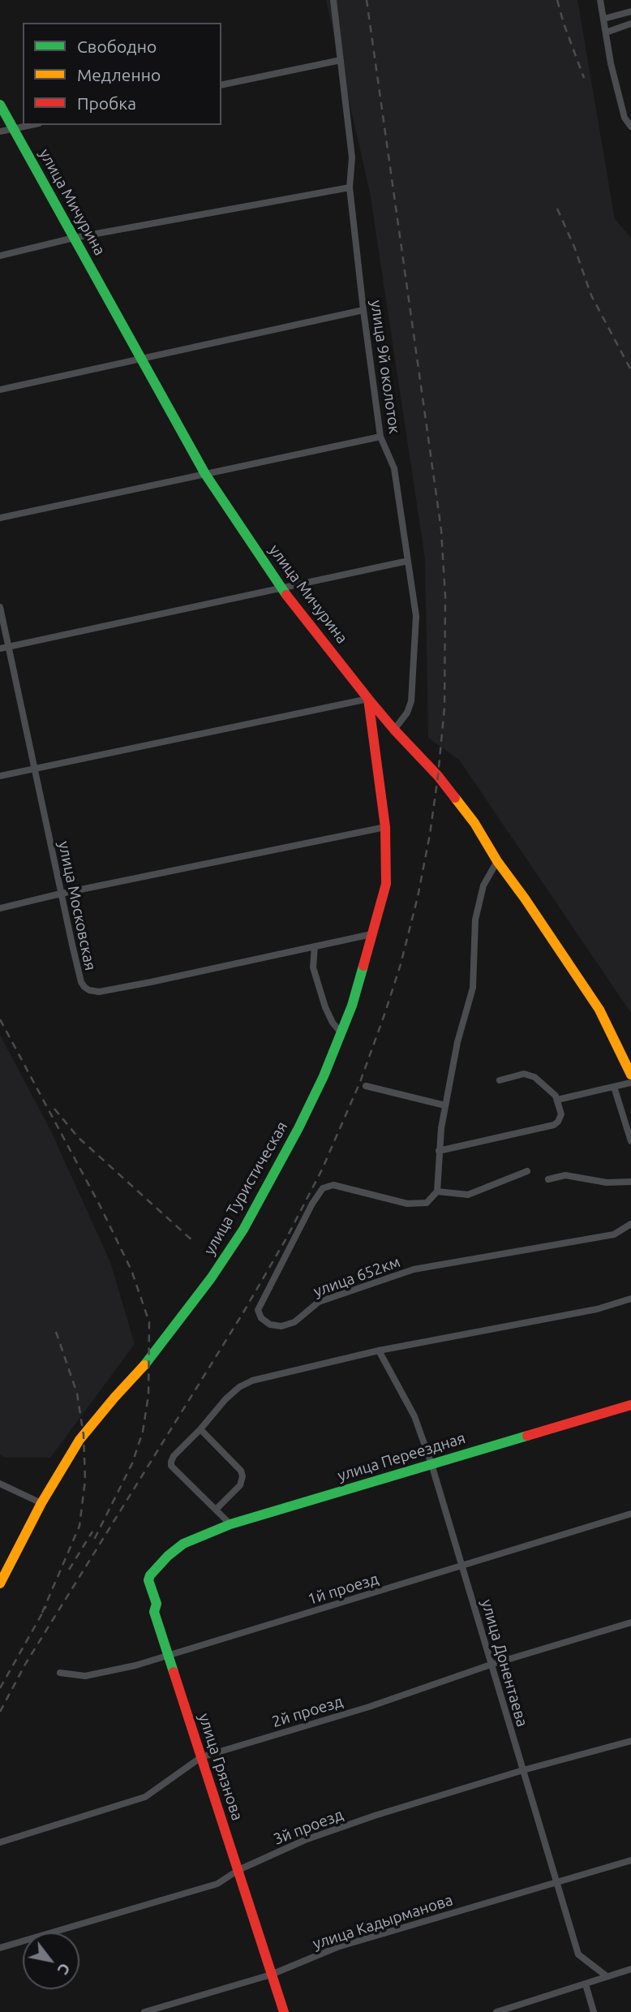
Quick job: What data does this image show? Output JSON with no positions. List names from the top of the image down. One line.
{"streets":{"street":["улица Мичурина","улица 9й околоток","улица Московская","улица Туристическая","улица 652км","улица Переездная","1й проезд","улица Донентаева","2й проезд","улица Грязнова","3й проезд","улица Кадырманова"]},"crossings":[["улица Мичурина","улица 9й околоток"],["улица Мичурина","улица Туристическая"],["улица Московская","улица Туристическая"],["улица Переездная","улица Донентаева"],["улица Переездная","улица Грязнова"],["1й проезд","улица Донентаева"],["1й проезд","улица Грязнова"],["улица Донентаева","2й проезд"],["улица Донентаева","3й проезд"],["улица Донентаева","улица Кадырманова"],["2й проезд","улица Грязнова"],["улица Грязнова","3й проезд"],["улица Грязнова","улица Кадырманова"]],"legend":["Свободно","Медленно","Пробка"],"north":"bottom right"}
